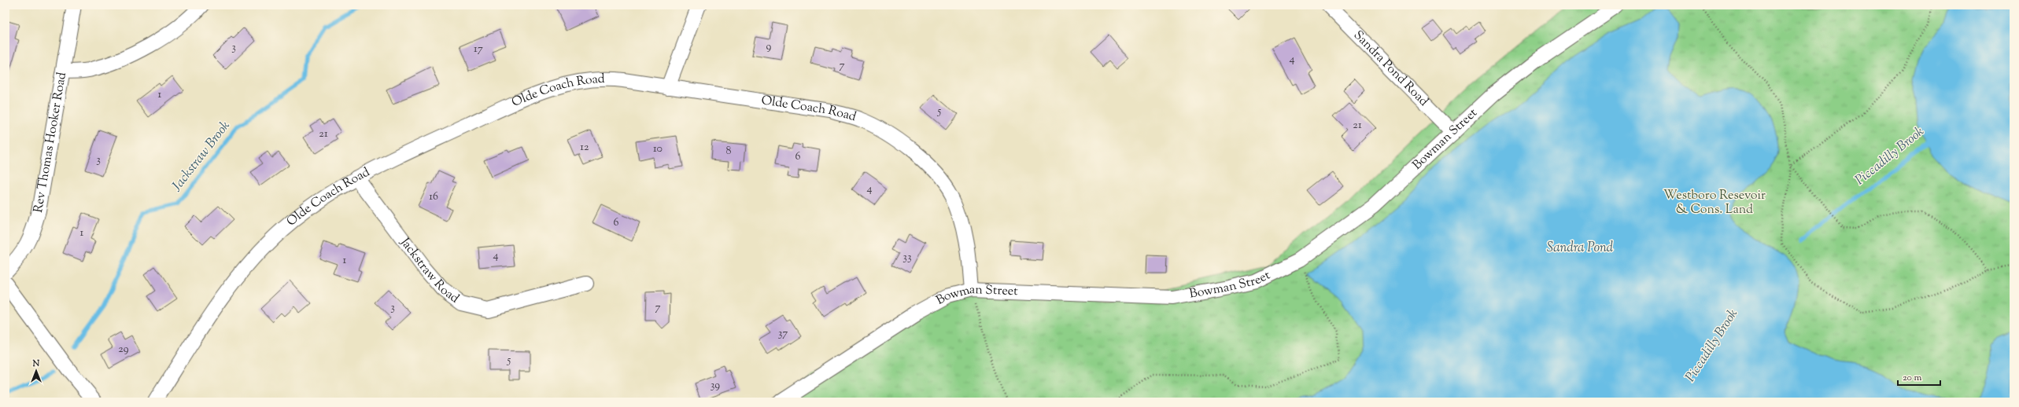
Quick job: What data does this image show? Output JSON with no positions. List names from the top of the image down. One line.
{"streets":{"street":["Sandra Pond Road","Olde Coach Road","Bowman Street","Rev Thomas Hooker Road","Jackstraw Road"]},"crossings":[["Sandra Pond Road","Bowman Street"],["Olde Coach Road","Bowman Street"],["Olde Coach Road","Jackstraw Road"]],"water":["Jackstraw Brook","Piccadilly Brook","Sandra Pond"],"parks":["Westboro Resevoir & Cons. Land"],"house_numbers":["9","3","17","4","7","1","5","21","21","12","10","8","6","3","4","16","6","1","4","33","1","3","7","37","29","5","39"],"scale_bar":"20 m","north":"top"}
